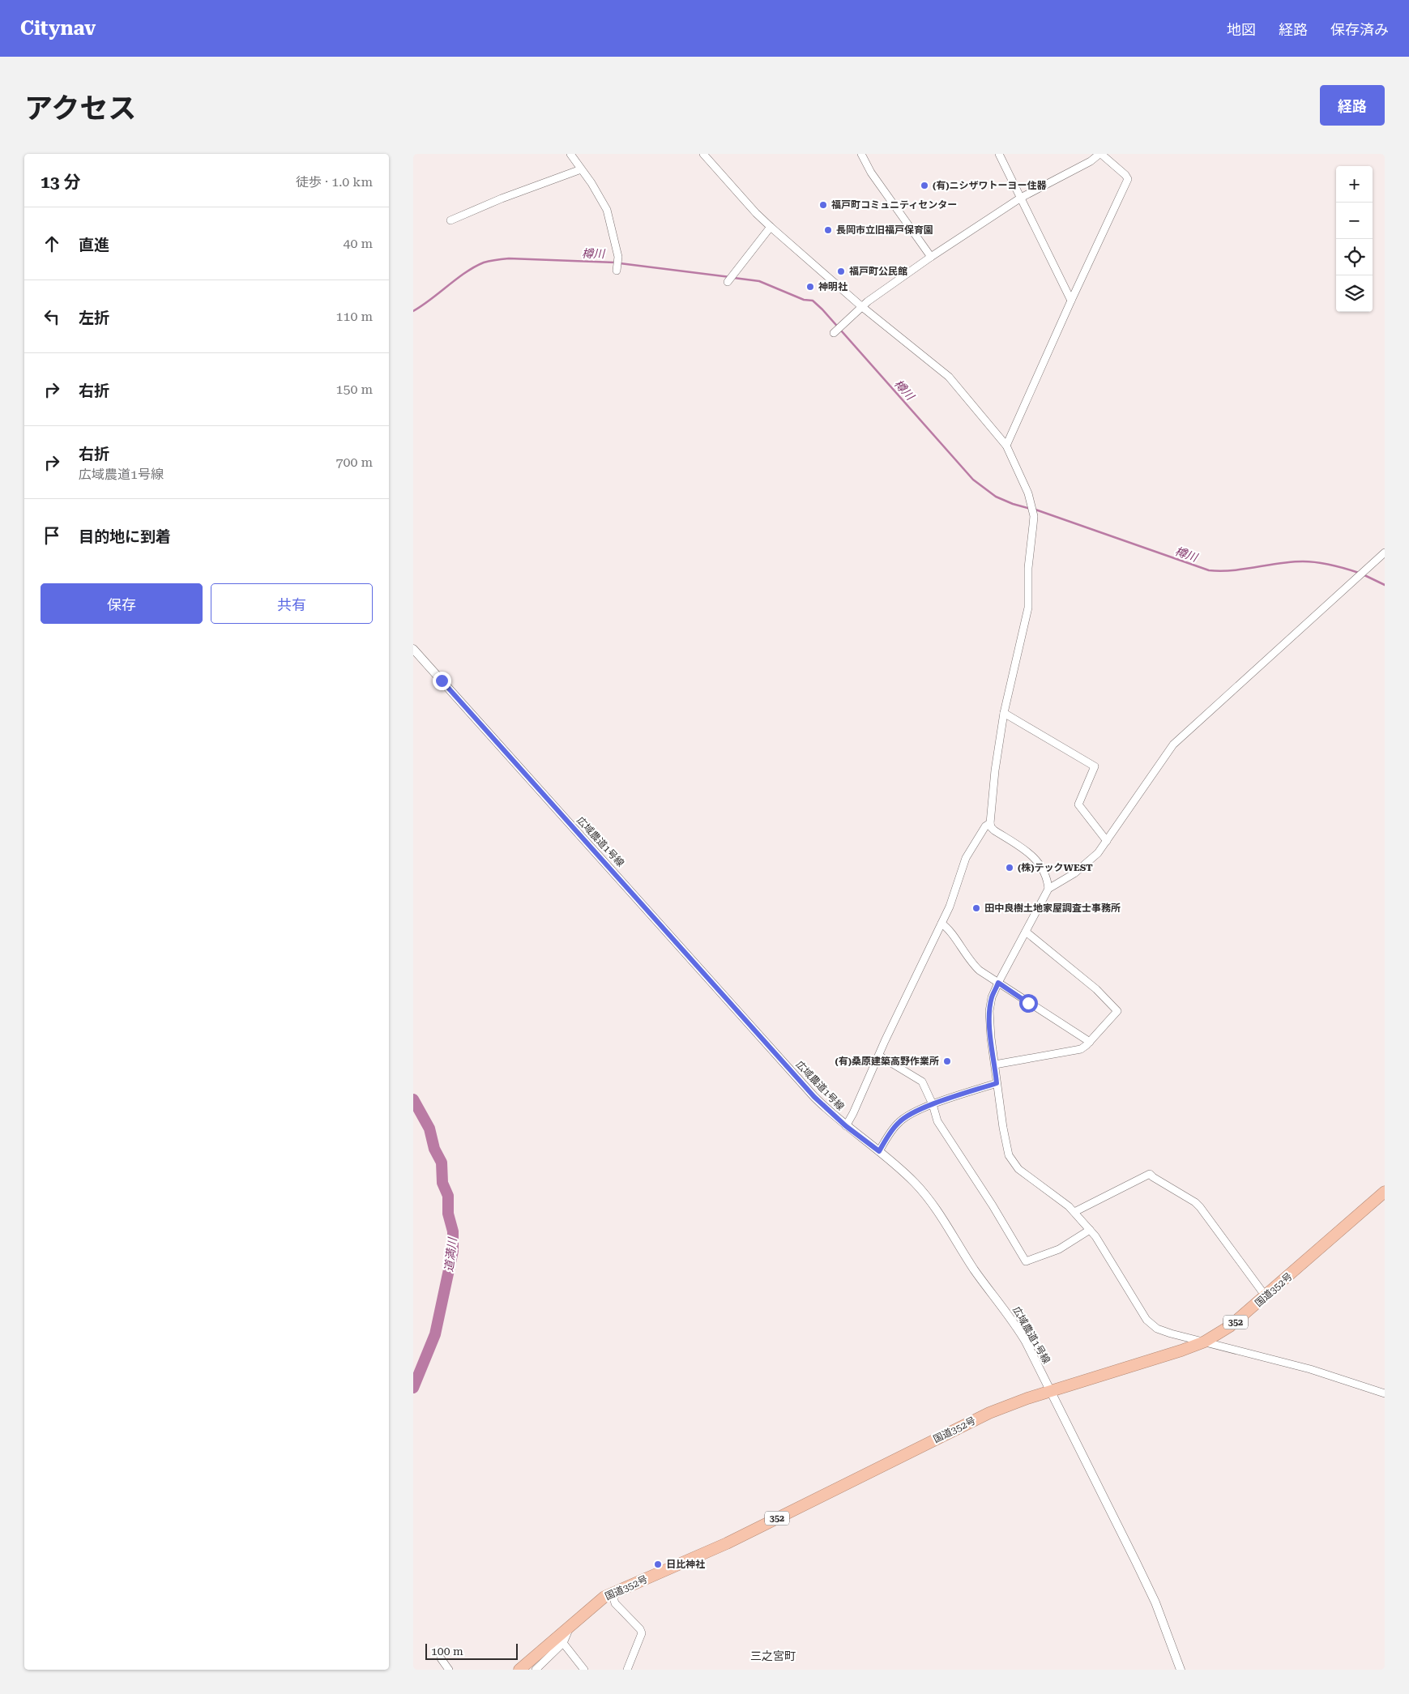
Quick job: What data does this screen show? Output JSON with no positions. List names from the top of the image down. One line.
{"streets":{"highway":["国道352号","352"],"street":["広域農道1号線"]},"crossings":[["広域農道1号線","国道352号"]],"districts":["三之宮町"],"water":["樽川","道満川"],"places":["(有)ニシザワトーヨー住器","福戸町コミュニティセンター","長岡市立旧福戸保育園","福戸町公民館","神明社","(株)テックWEST","田中良樹土地家屋調査士事務所","(有)桑原建築高野作業所","日比神社"],"scale_bar":"100 m","page":{"header":"Citynav","nav":["地図","経路","保存済み"],"title":"アクセス","buttons":["経路",["保存","共有"]],"heading":["13 分","徒歩 · 1.0 km"],"map_buttons":["+","−"],"list":[["直進","40 m"],["左折","110 m"],["右折","150 m"],["右折","広域農道1号線","700 m"],"目的地に到着"],"scale":"100 m"}}
